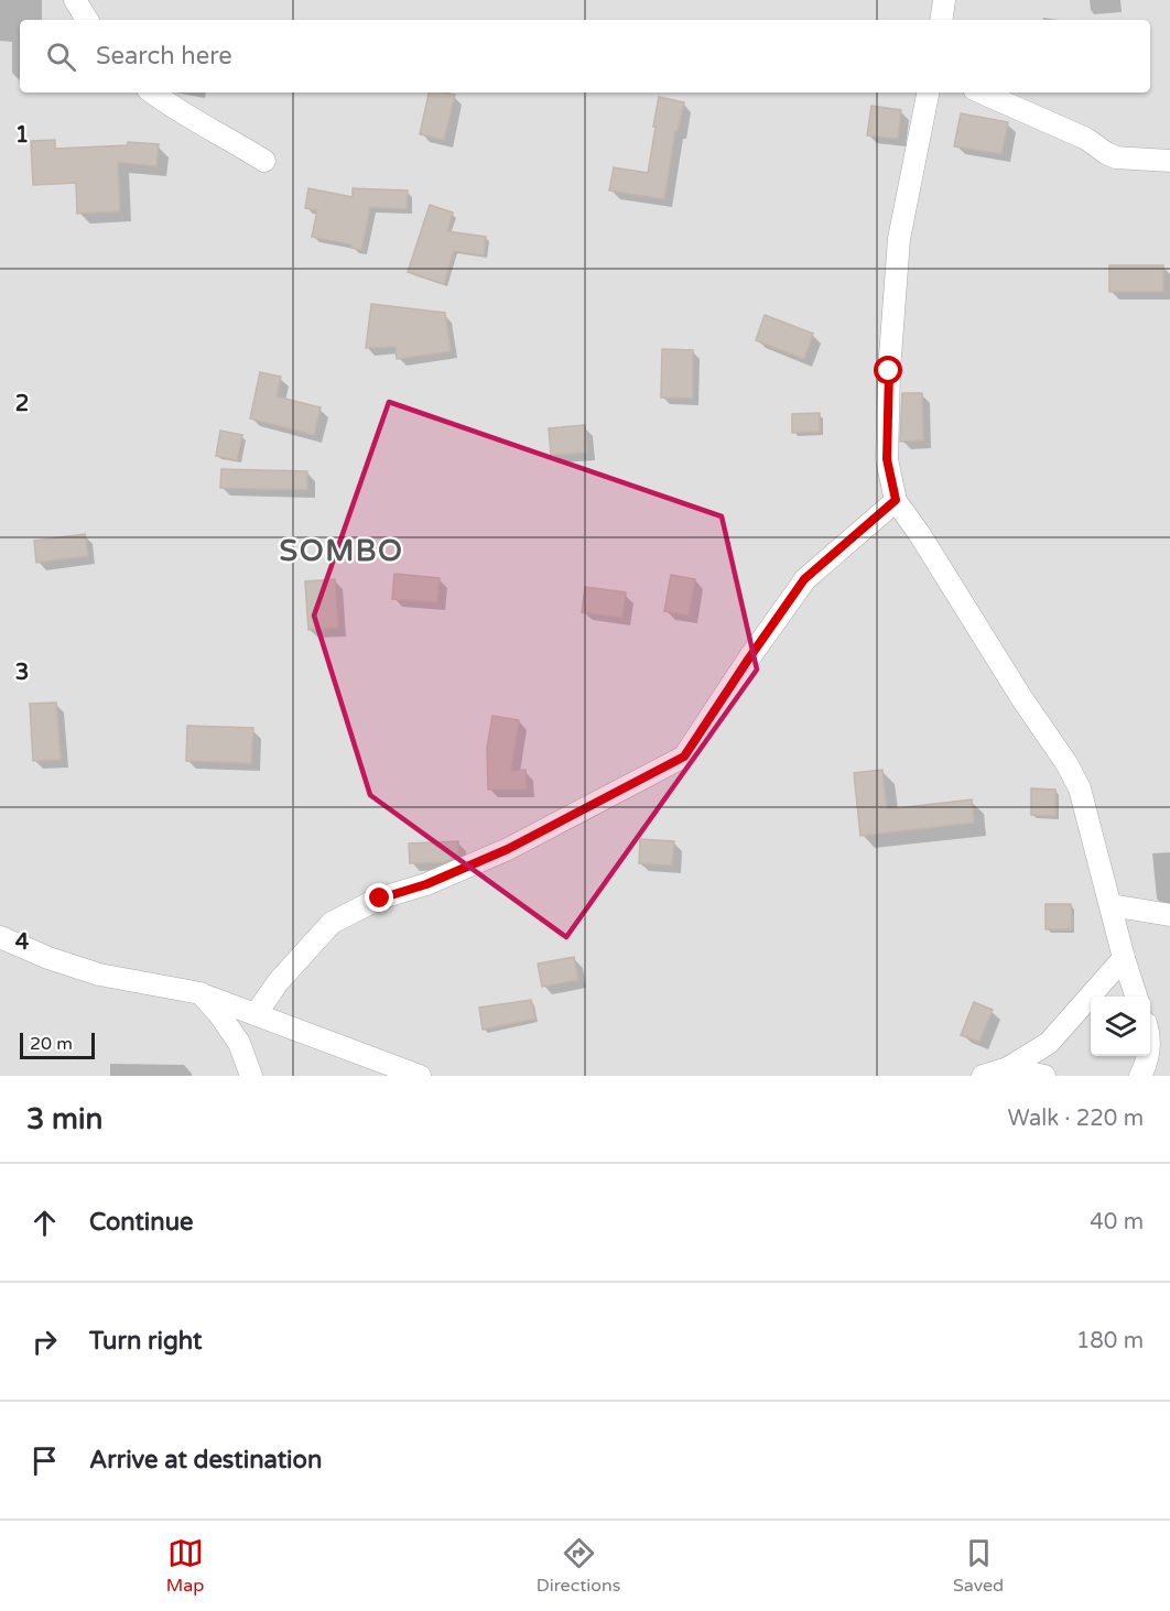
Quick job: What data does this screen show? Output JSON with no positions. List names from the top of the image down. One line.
{"districts":["SOMBO"],"scale_bar":"20 m","page":{"search":"Search here","scale":"20 m","heading":["3 min","Walk · 220 m"],"list":[["Continue","40 m"],["Turn right","180 m"],"Arrive at destination"],"nav":["Map","Directions","Saved"]},"grid":{"rows":["1","2","3","4"]}}
